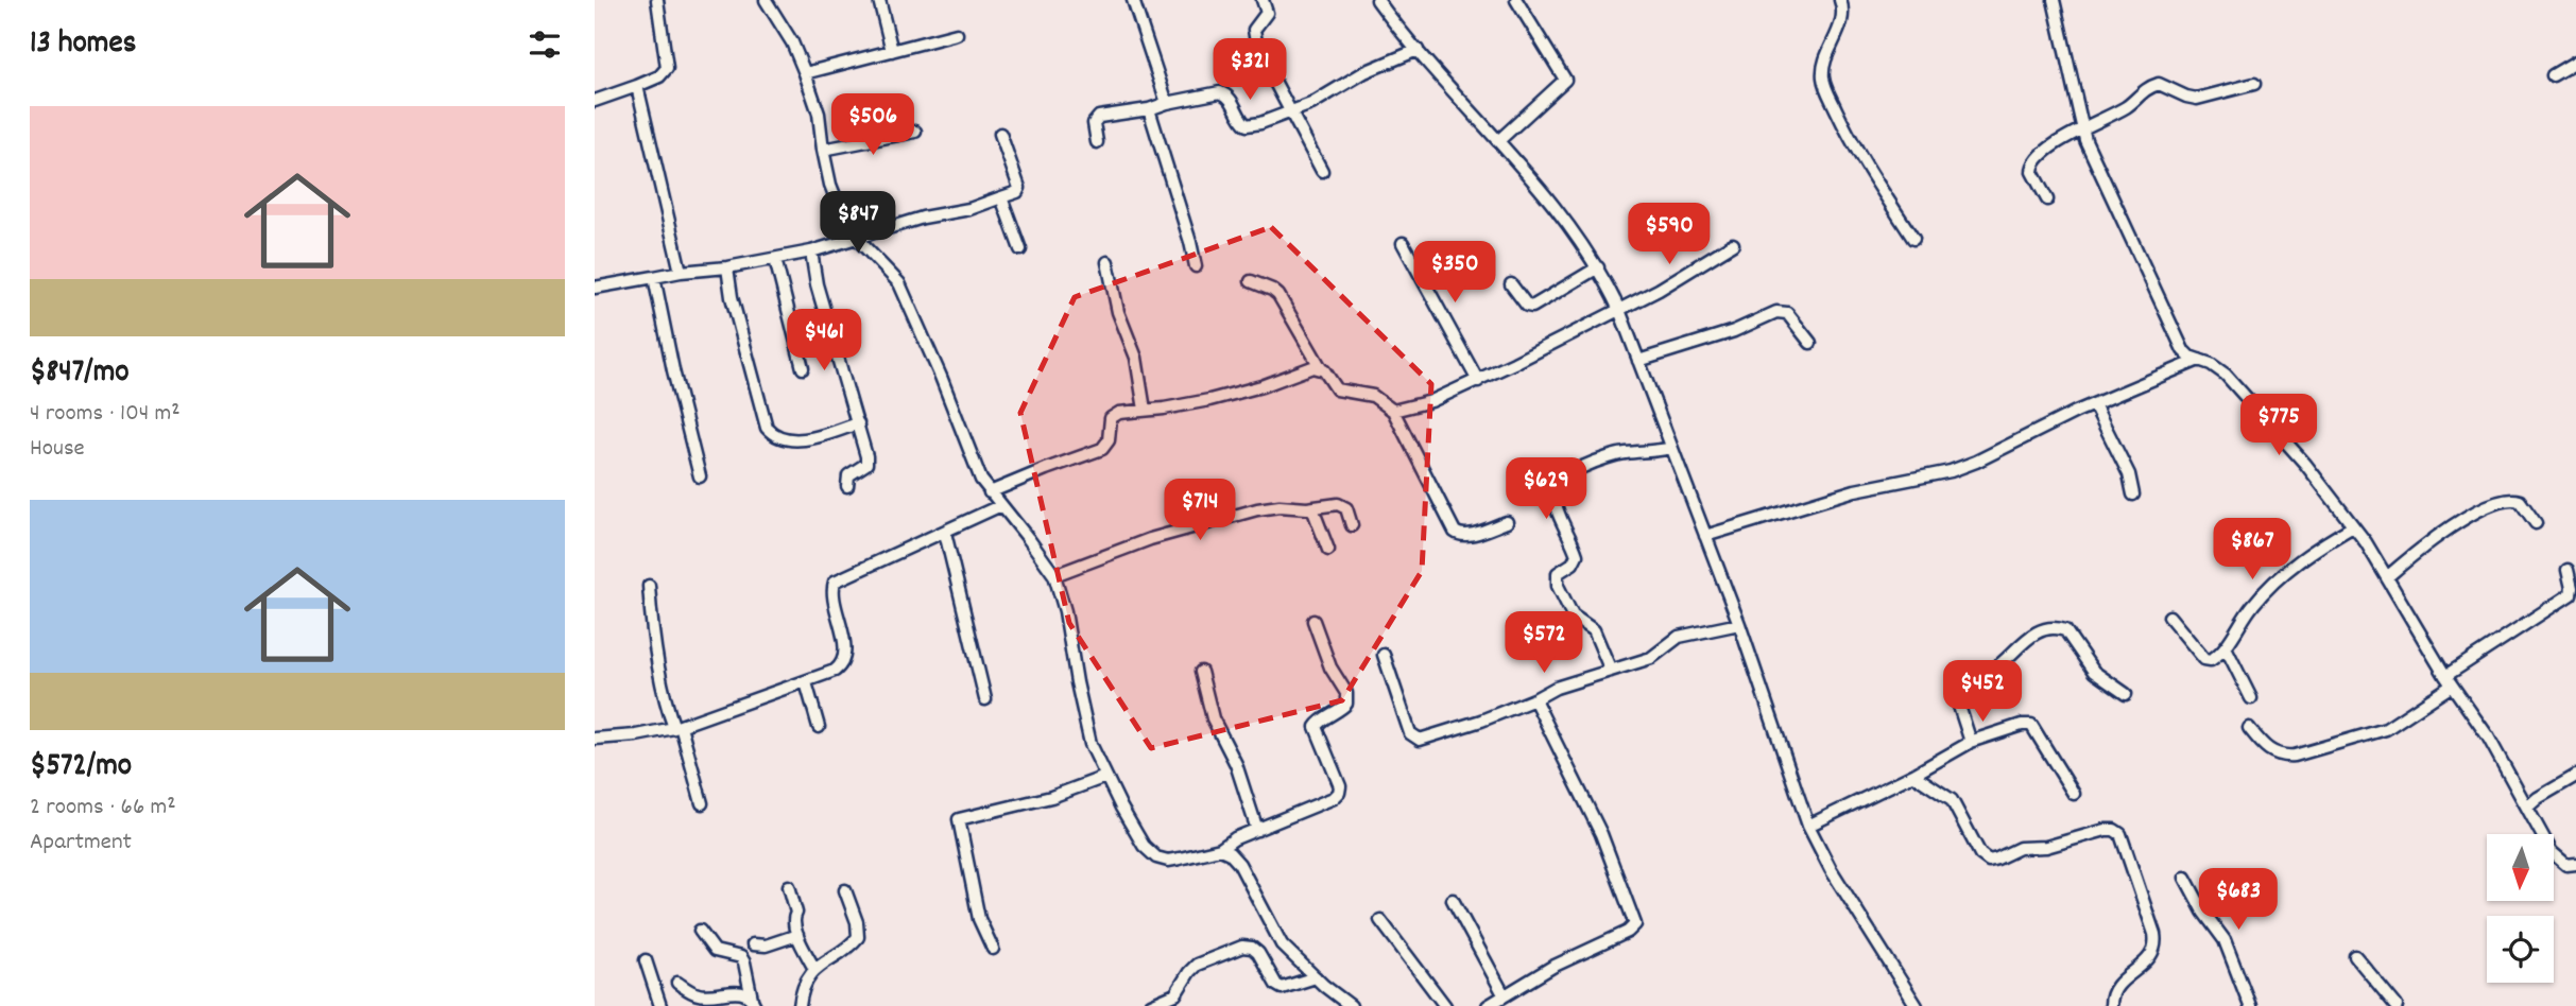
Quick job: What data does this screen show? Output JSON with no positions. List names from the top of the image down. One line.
{"north":"bottom","page":{"heading":"13 homes","price":["$321","$506","$847","$590","$350","$461","$775","$629","$714","$867","$572","$452","$683"],"list":[{"name":"$847/mo","note":"4 rooms · 104 m² · House"},{"name":"$572/mo","note":"2 rooms · 66 m² · Apartment"}]}}
